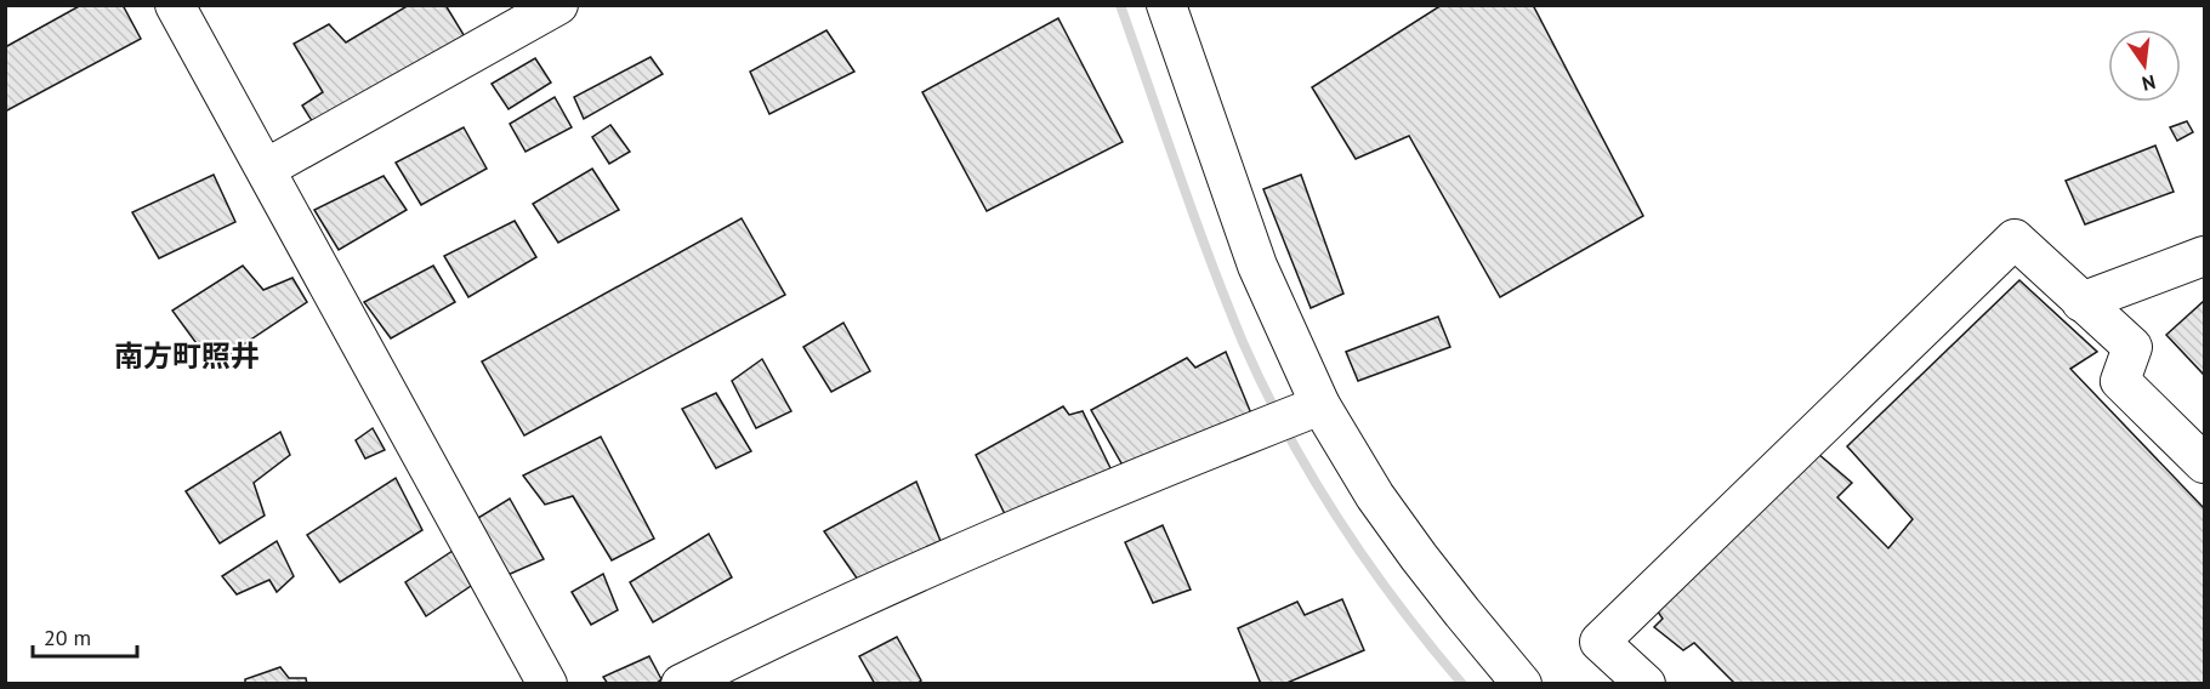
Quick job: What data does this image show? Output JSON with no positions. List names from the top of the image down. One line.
{"districts":["南方町照井"],"scale_bar":"20 m","north":"bottom"}
